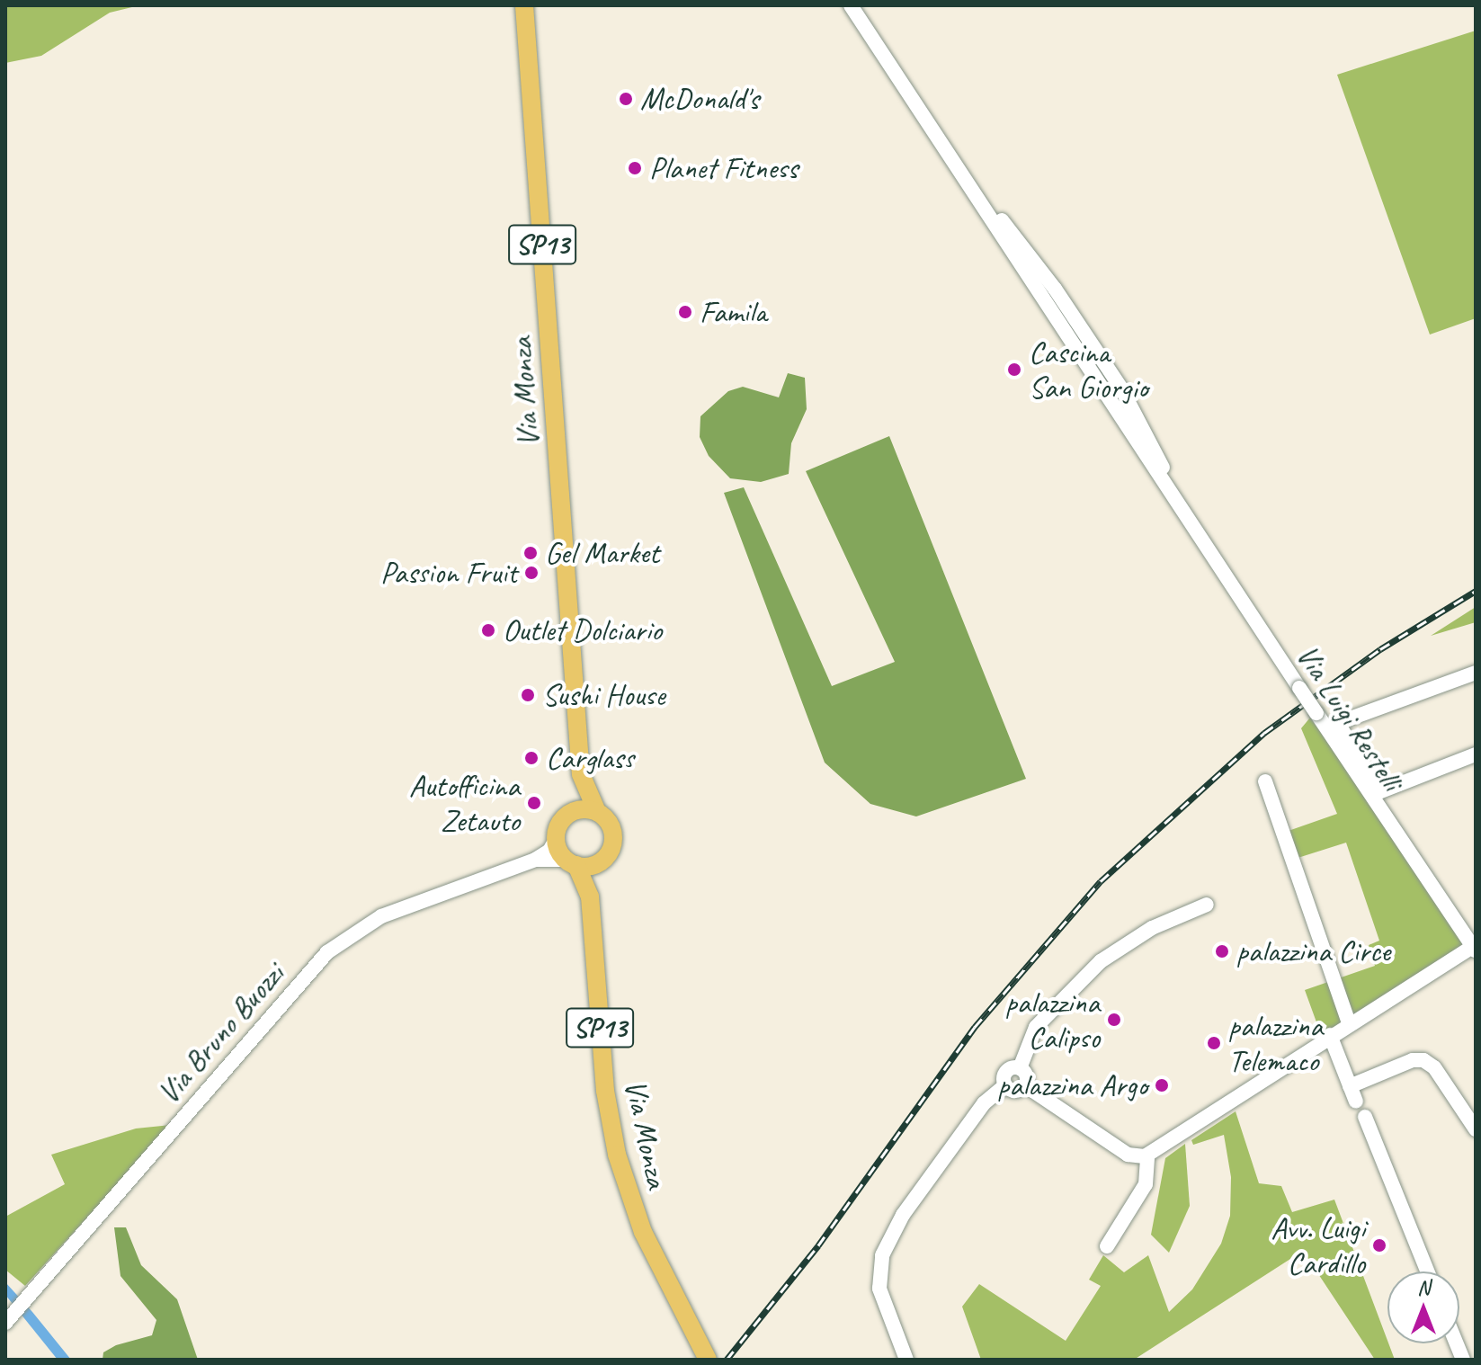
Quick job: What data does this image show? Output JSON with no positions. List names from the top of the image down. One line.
{"streets":{"main road":["SP13","Via Monza"],"street":["Via Luigi Restelli","Via Bruno Buozzi"]},"crossings":[["Via Monza","Via Bruno Buozzi"]],"places":["McDonald's","Planet Fitness","Famila","Cascina San Giorgio","Gel Market","Passion Fruit","Outlet Dolciario","Sushi House","Carglass","Autofficina Zetauto","palazzina Circe","palazzina Calipso","palazzina Telemaco","palazzina Argo","Avv. Luigi Cardillo"],"north":"top"}
